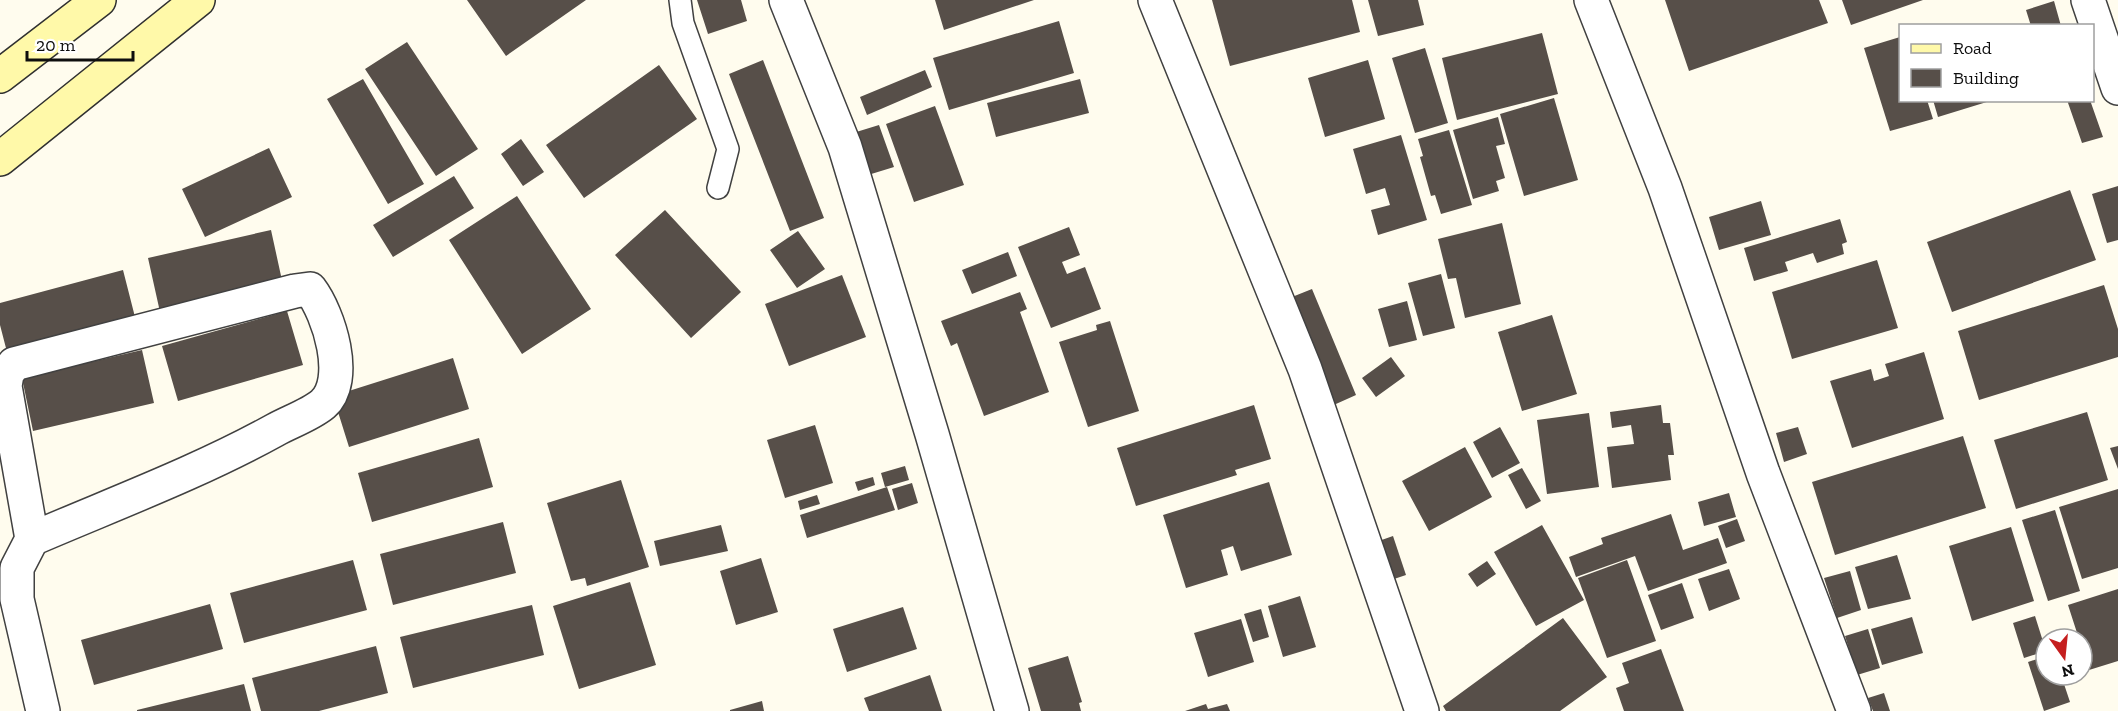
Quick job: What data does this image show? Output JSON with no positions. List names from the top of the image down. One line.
{"legend":["Road","Building"],"scale_bar":"20 m","north":"bottom"}
